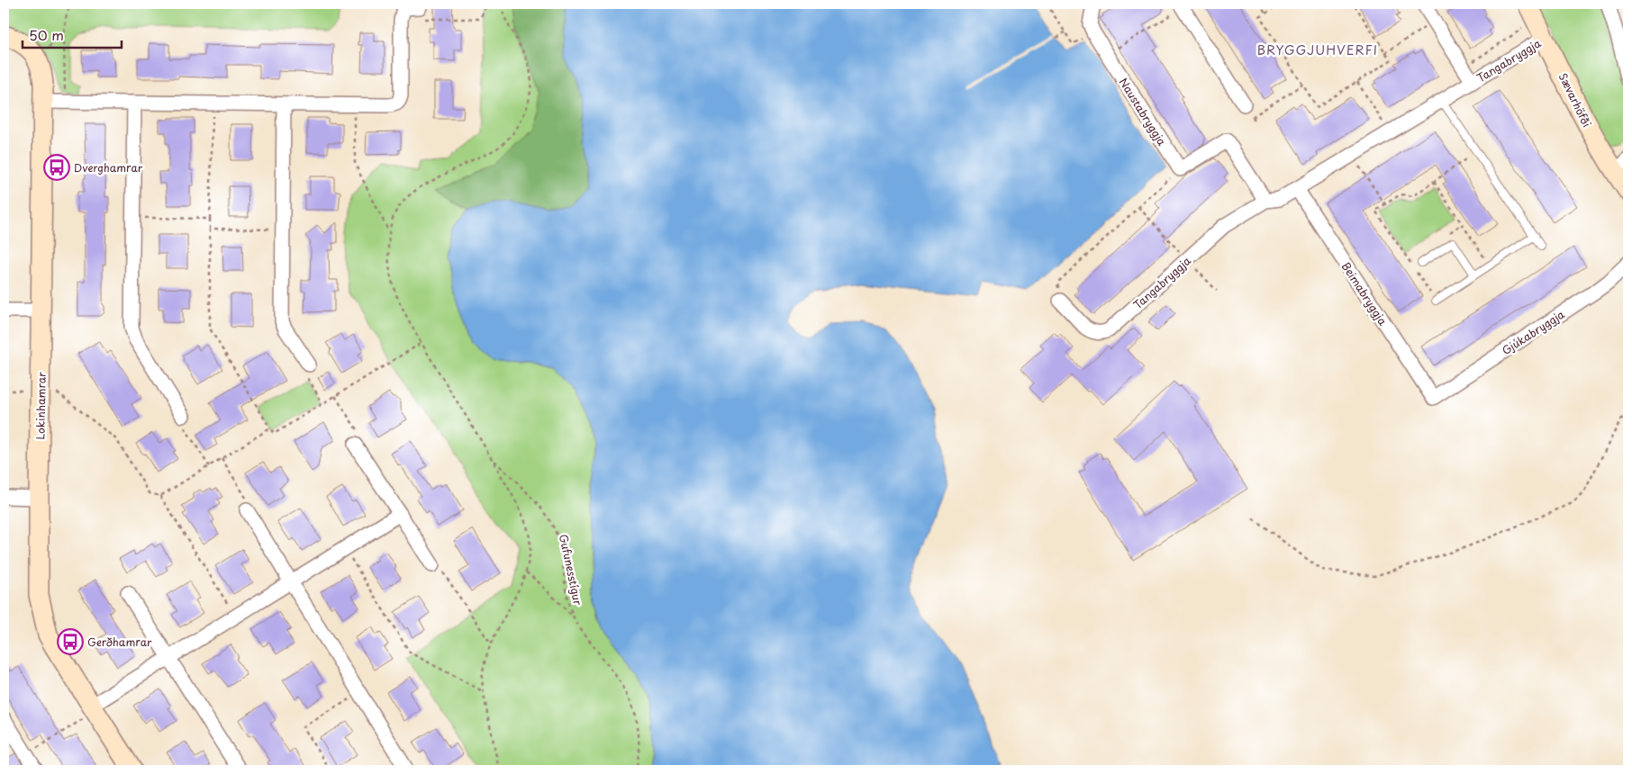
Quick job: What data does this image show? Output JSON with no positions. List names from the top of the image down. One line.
{"streets":{"street":["Tangabryggja","Sævarhöfði","Naustabryggja","Beimabryggja","Gjúkabryggja","Lokinhamrar"],"path":["Gufunesstígur"]},"crossings":[["Tangabryggja","Sævarhöfði"],["Tangabryggja","Beimabryggja"],["Beimabryggja","Gjúkabryggja"]],"districts":["BRYGGJUHVERFI"],"places":{"bus stop":["Dverghamrar","Gerðhamrar"]},"scale_bar":"50 m"}
